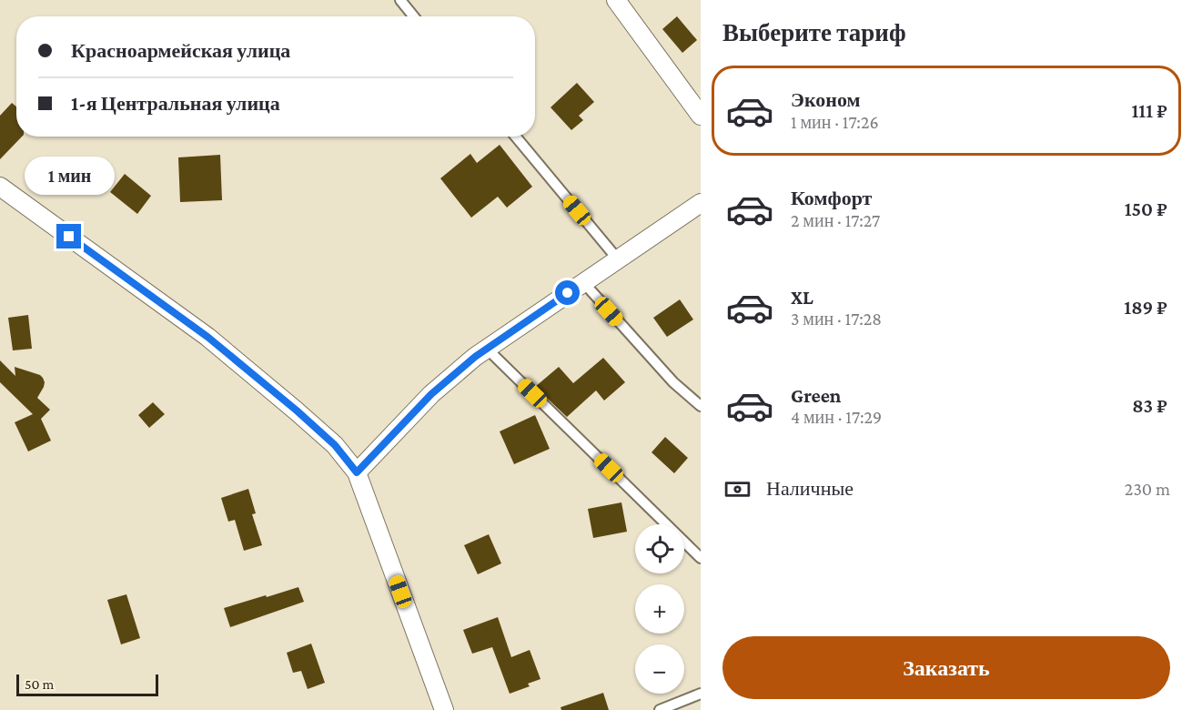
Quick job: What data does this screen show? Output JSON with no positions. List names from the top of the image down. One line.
{"scale_bar":"50 m","page":{"heading":"Выберите тариф","banner":["Красноармейская улица","1-я Центральная улица"],"list":[{"name":"Эконом","note":"1 мин · 17:26","value":"111 ₽"},{"name":"Комфорт","note":"2 мин · 17:27","value":"150 ₽"},{"name":"XL","note":"3 мин · 17:28","value":"189 ₽"},{"name":"Green","note":"4 мин · 17:29","value":"83 ₽"}],"bubble":"1 мин","pay":["Наличные","230 m"],"map_buttons":["+","−"],"buttons":"Заказать","scale":"50 m"}}
